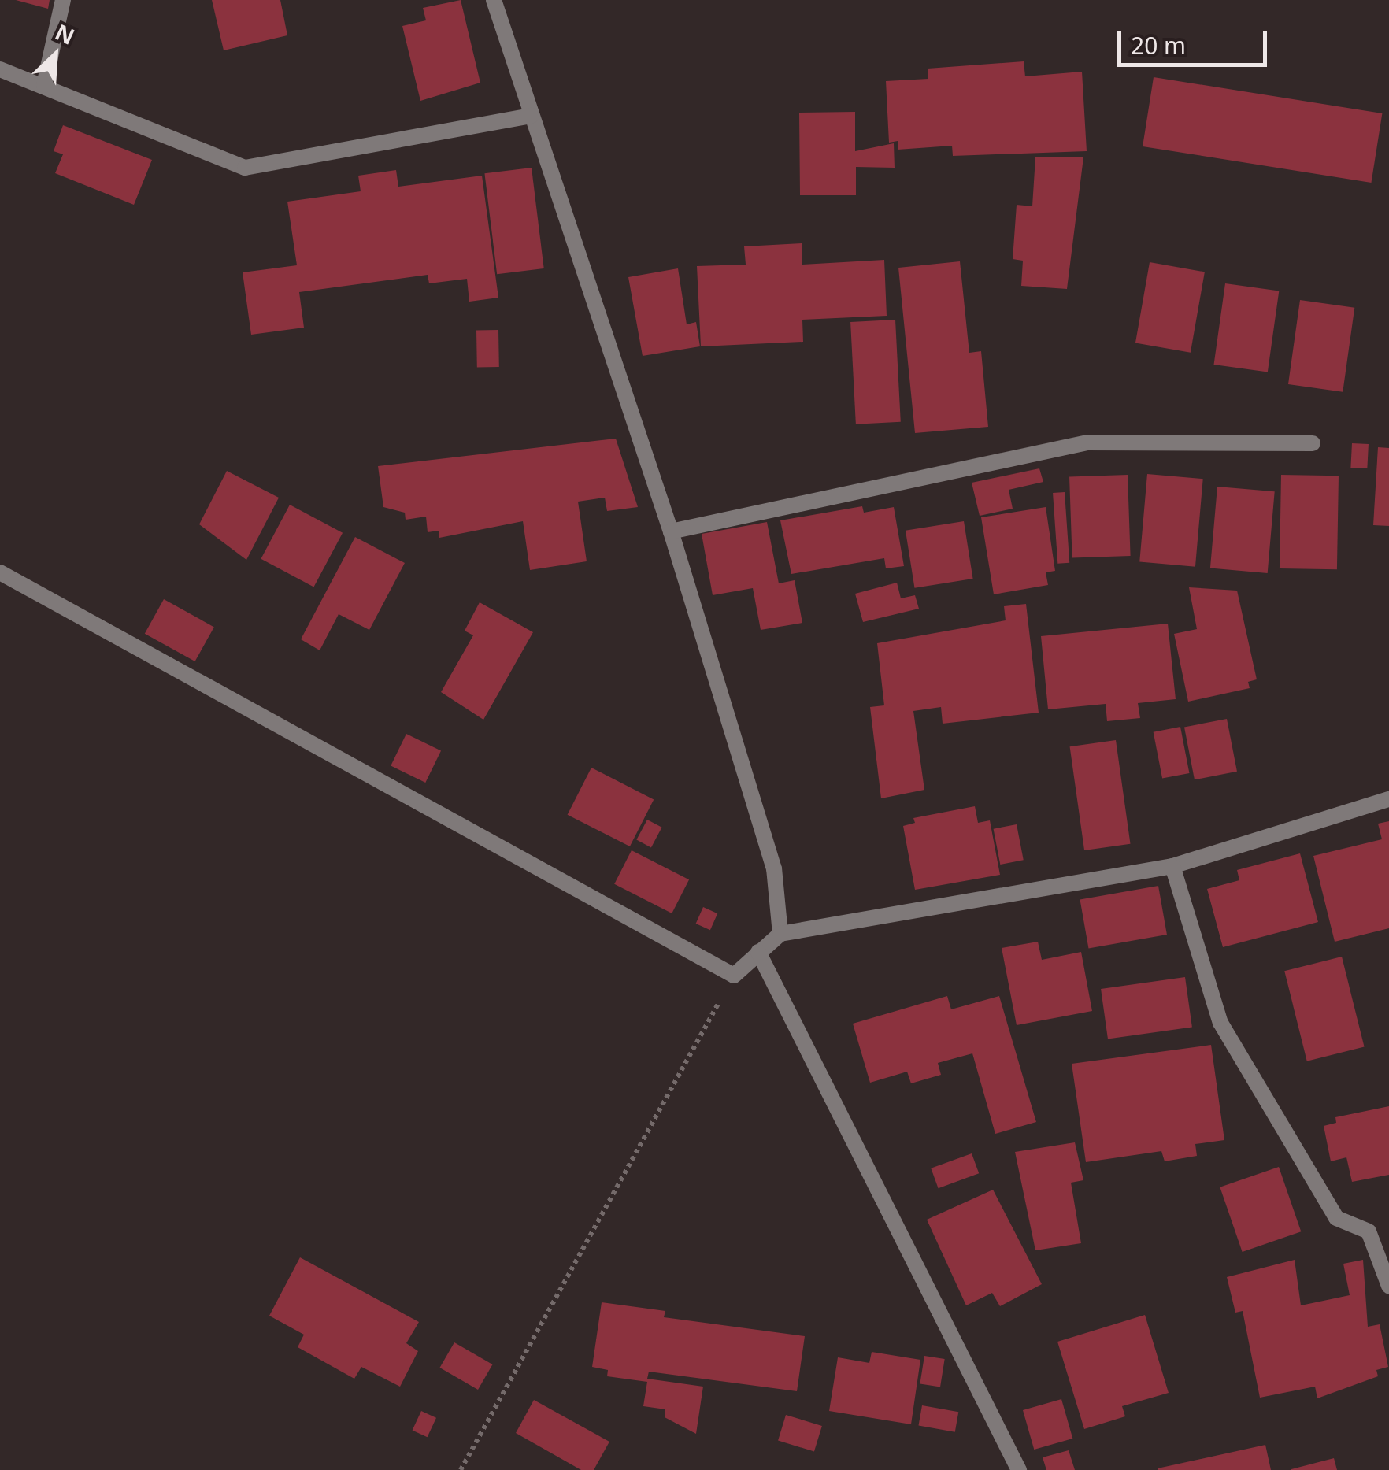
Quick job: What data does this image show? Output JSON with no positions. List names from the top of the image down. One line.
{"scale_bar":"20 m","north":"top right"}
